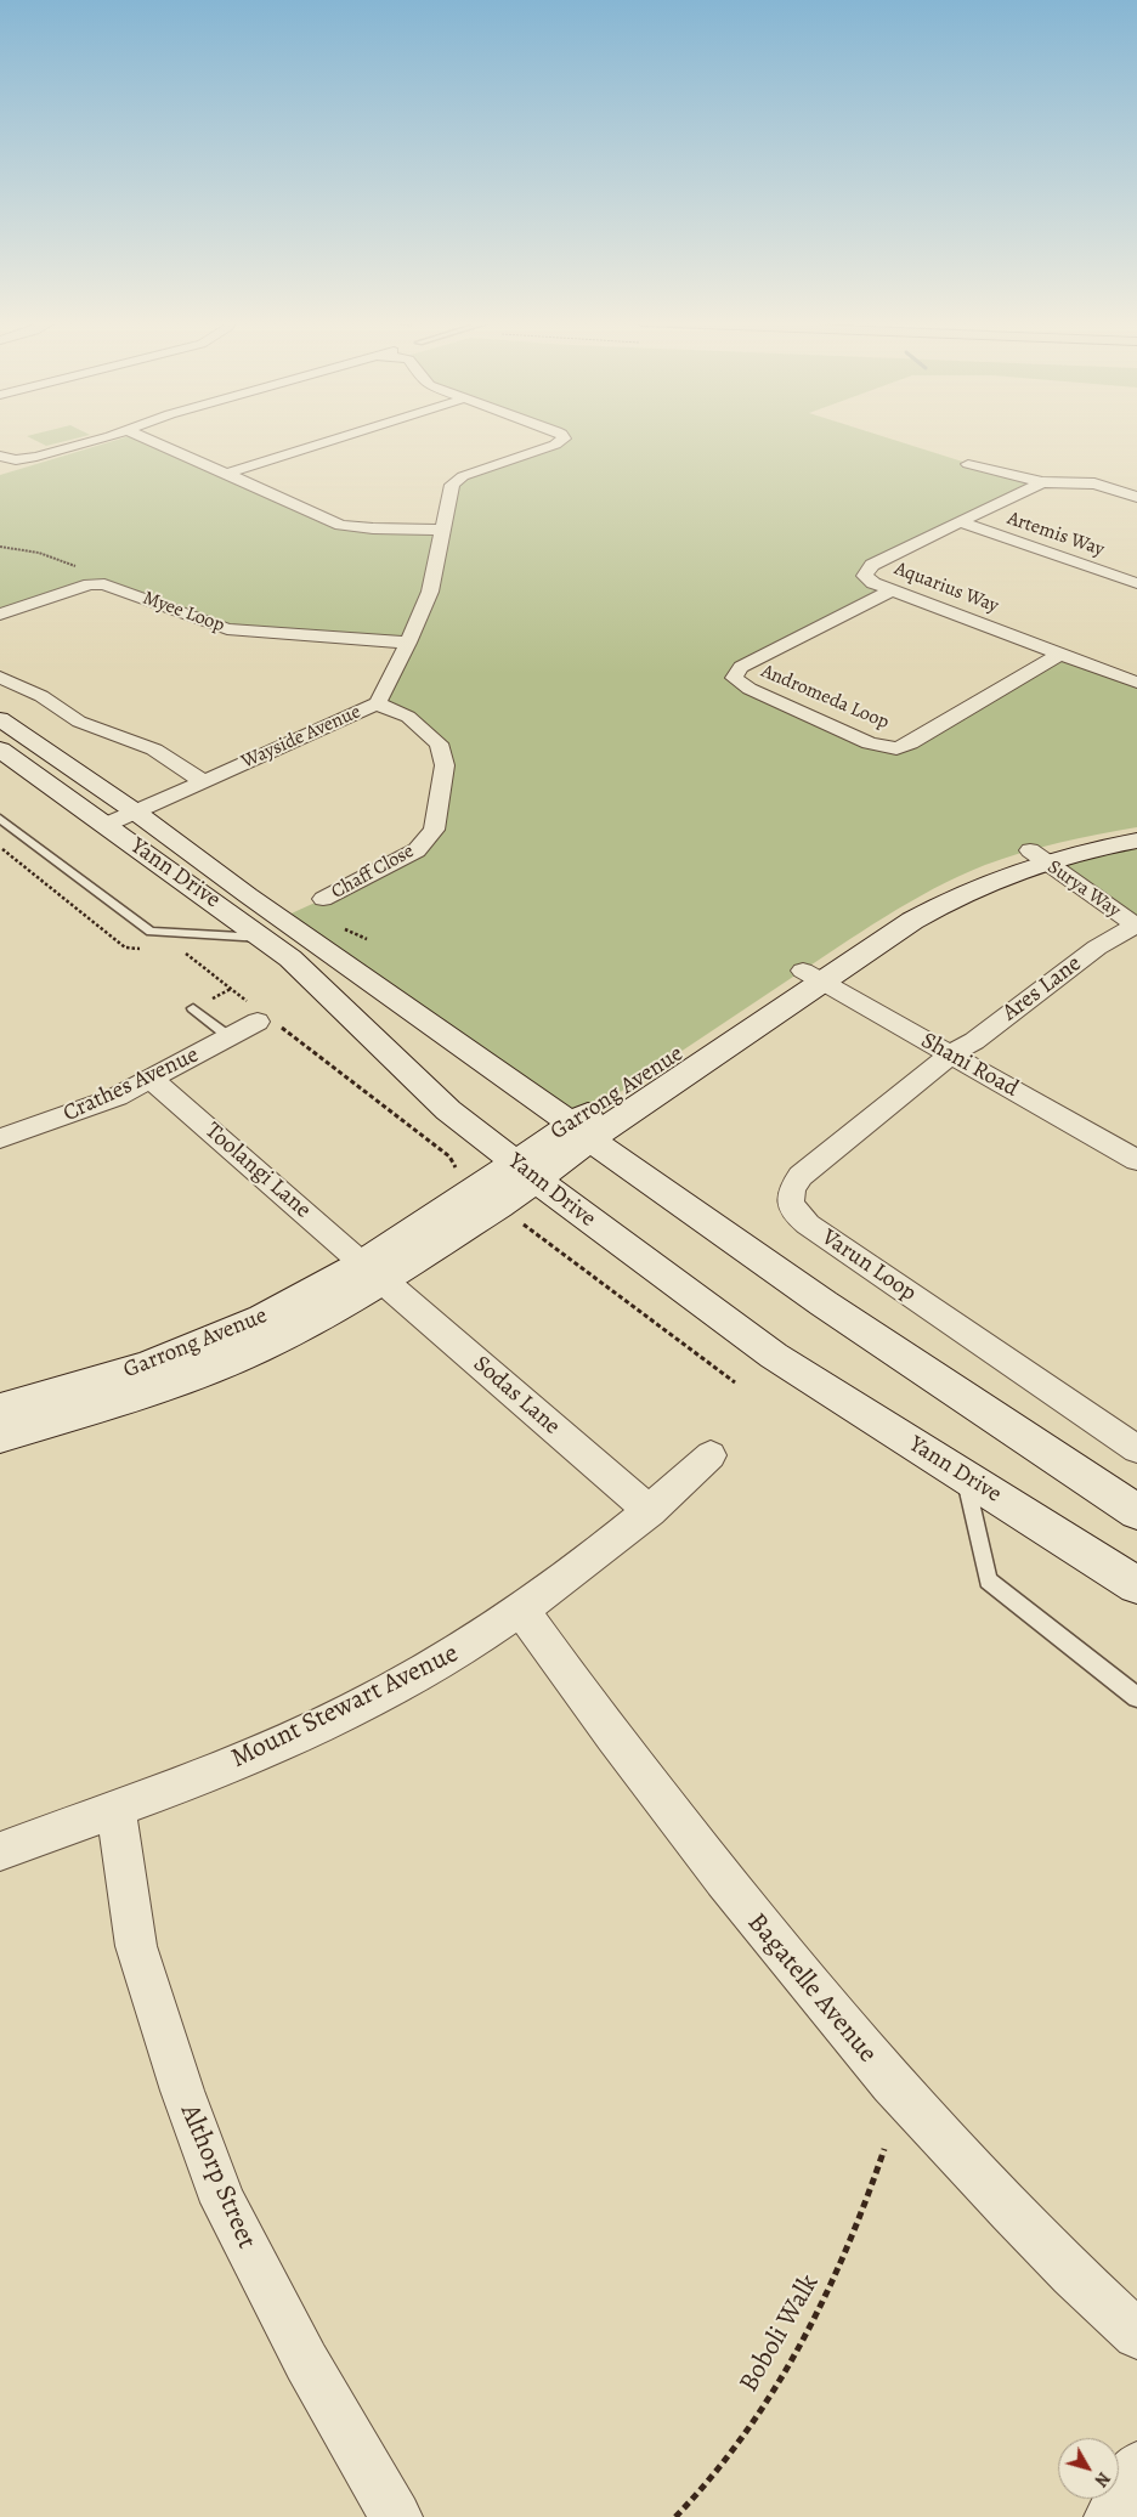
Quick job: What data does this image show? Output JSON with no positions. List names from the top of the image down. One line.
{"streets":{"street":["Artemis Way","Aquarius Way","Myee Loop","Andromeda Loop","Wayside Avenue","Chaff Close","Yann Drive","Surya Way","Ares Lane","Shani Road","Crathes Avenue","Garrong Avenue","Toolangi Lane","Varun Loop","Sodas Lane","Mount Stewart Avenue","Bagatelle Avenue","Althorp Street"],"path":["Boboli Walk"]},"crossings":[["Artemis Way","Aquarius Way"],["Aquarius Way","Andromeda Loop"],["Myee Loop","Wayside Avenue"],["Wayside Avenue","Chaff Close"],["Wayside Avenue","Yann Drive"],["Yann Drive","Garrong Avenue"],["Surya Way","Ares Lane"],["Surya Way","Garrong Avenue"],["Ares Lane","Shani Road"],["Ares Lane","Varun Loop"],["Shani Road","Garrong Avenue"],["Shani Road","Varun Loop"],["Crathes Avenue","Toolangi Lane"],["Garrong Avenue","Toolangi Lane"],["Garrong Avenue","Sodas Lane"],["Toolangi Lane","Sodas Lane"],["Sodas Lane","Mount Stewart Avenue"],["Mount Stewart Avenue","Bagatelle Avenue"],["Mount Stewart Avenue","Althorp Street"]],"north":"bottom right"}
